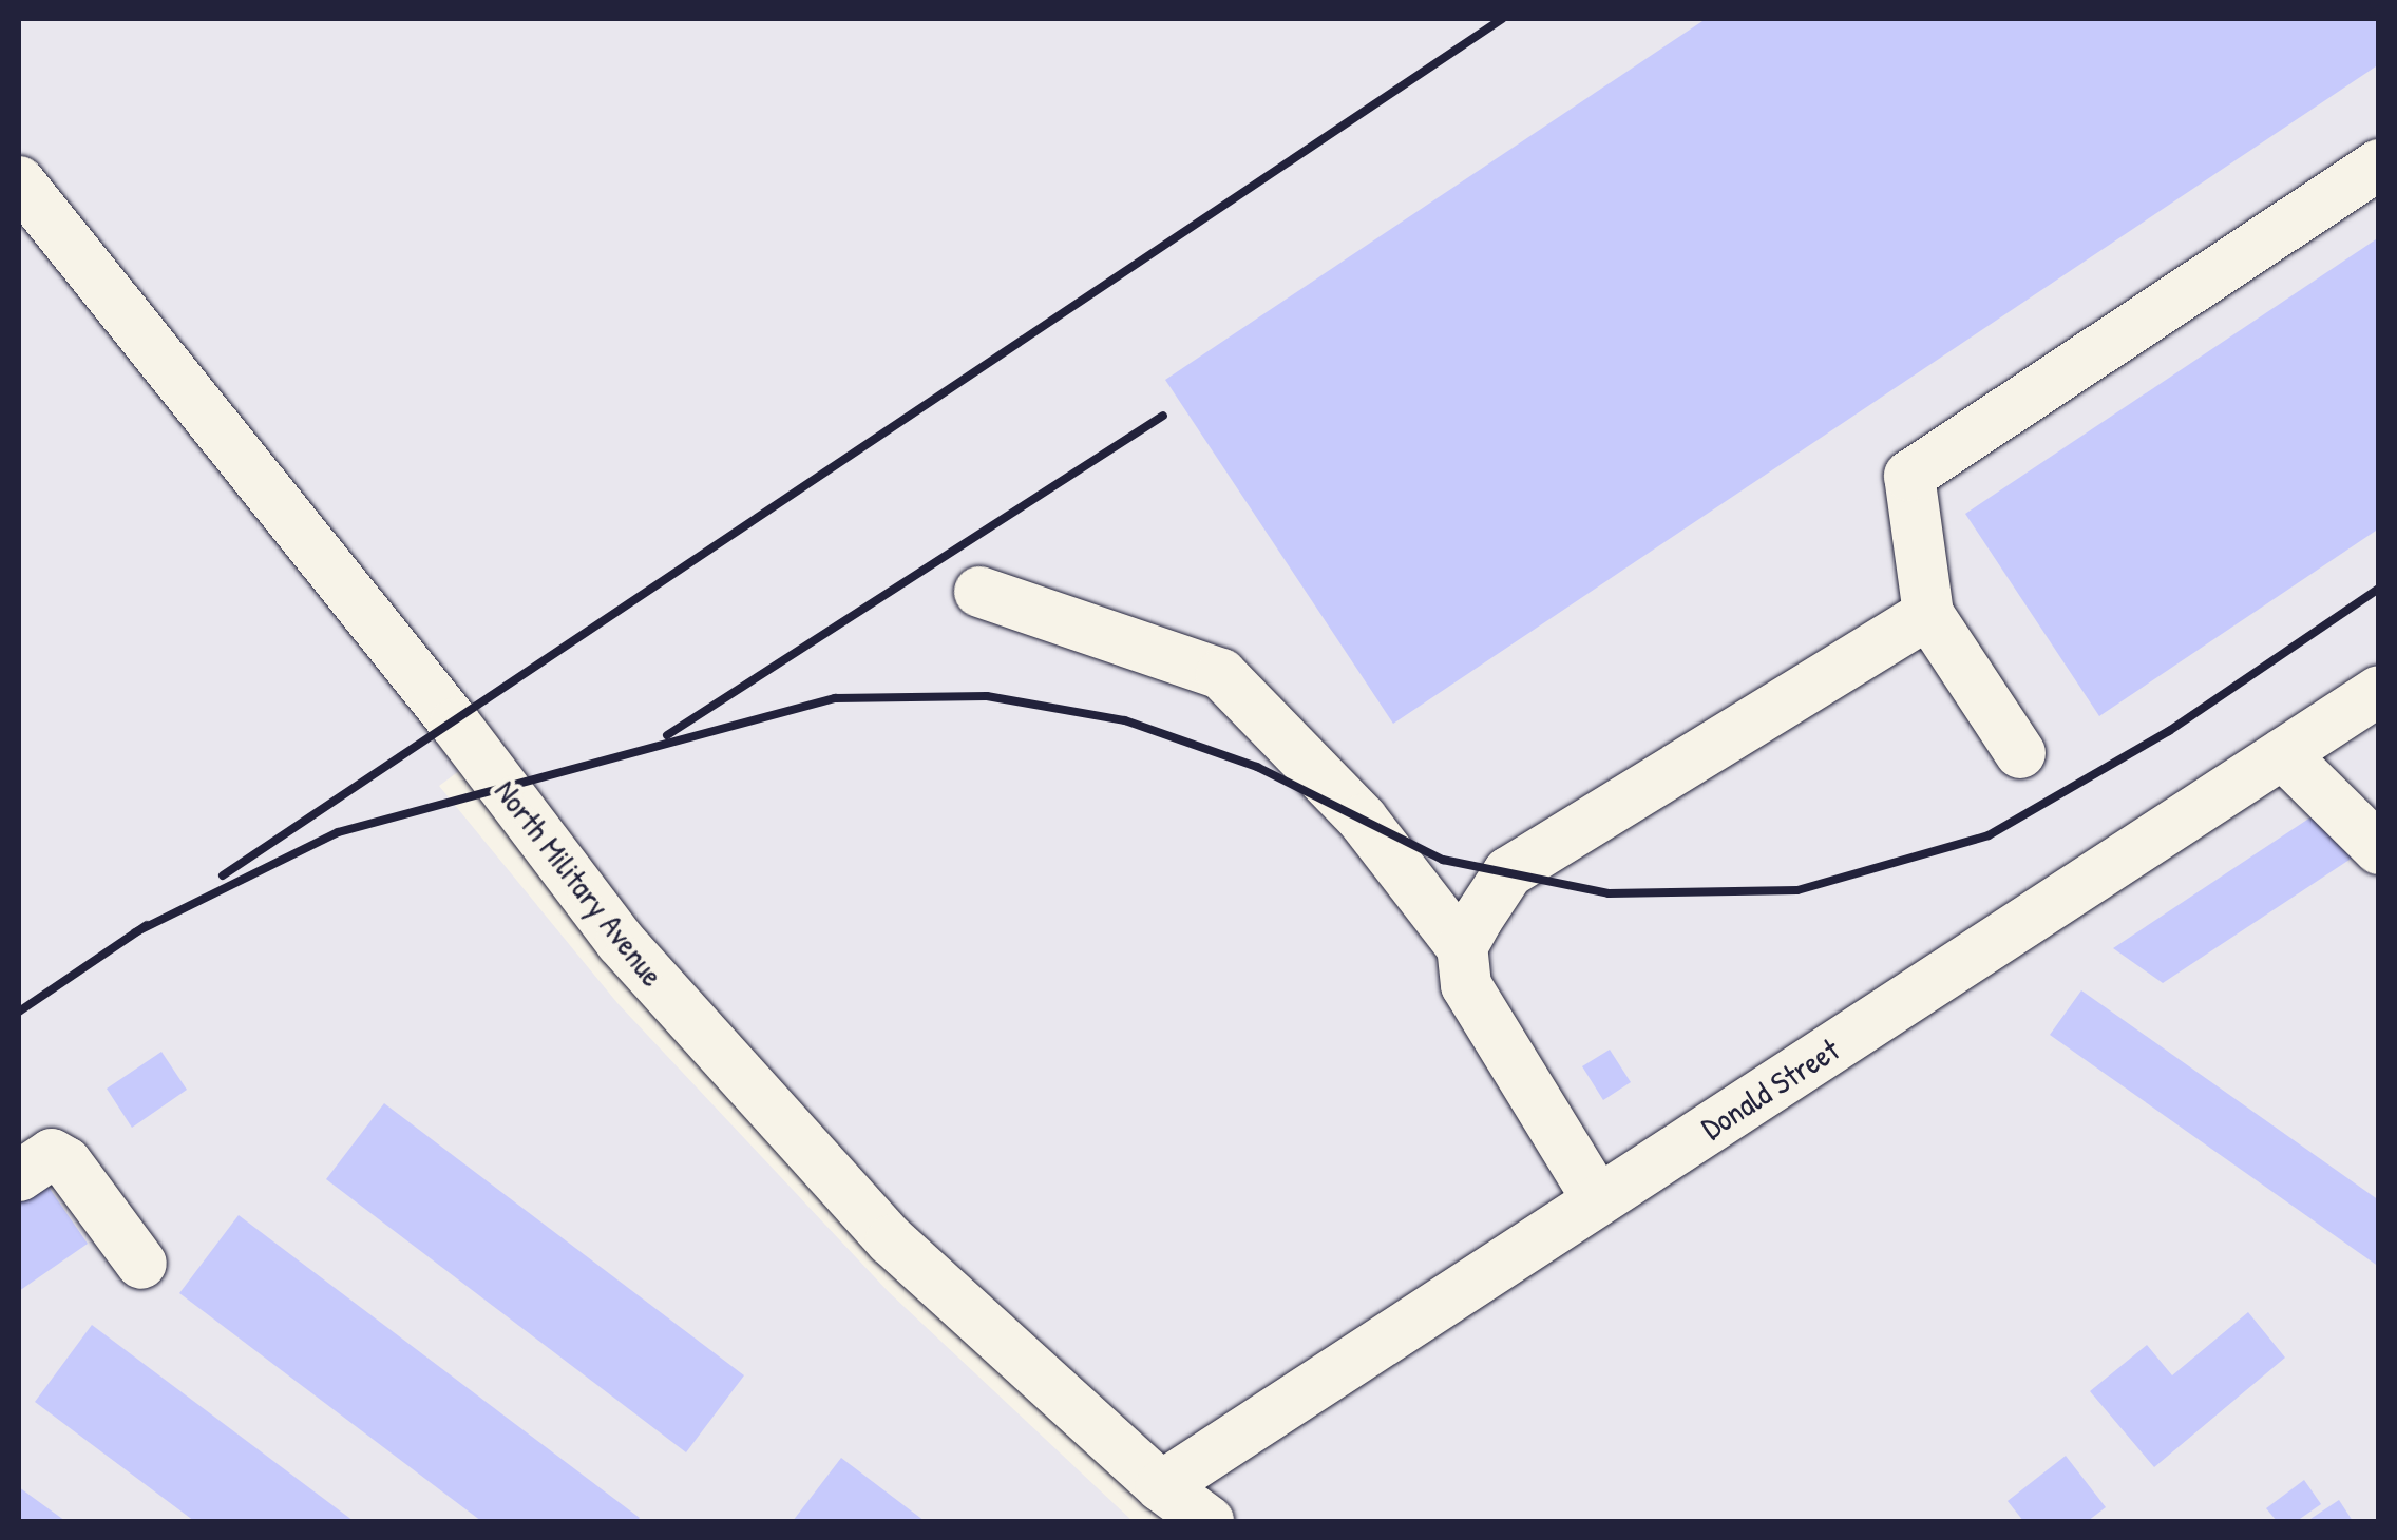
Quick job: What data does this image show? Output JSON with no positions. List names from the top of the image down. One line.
{"streets":{"street":["North Military Avenue","Donald Street"]},"crossings":[["North Military Avenue","Donald Street"]]}
